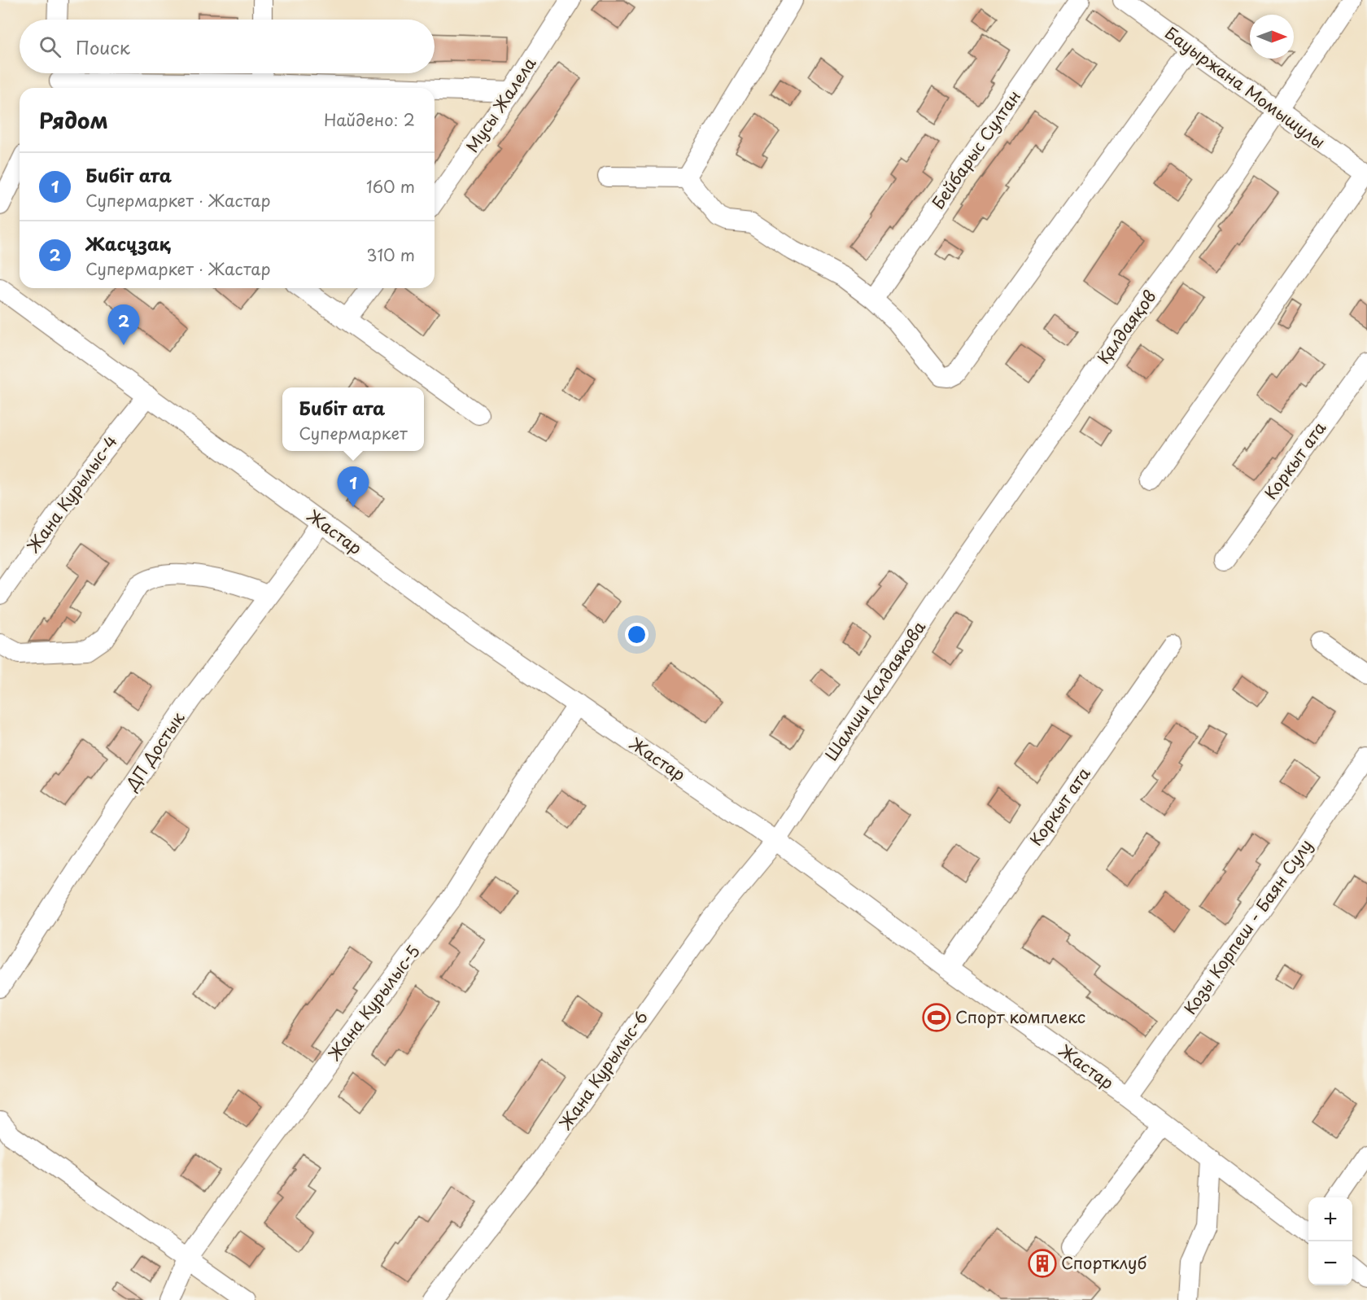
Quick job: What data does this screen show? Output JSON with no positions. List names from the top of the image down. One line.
{"streets":{"street":["Бауыржана Момышулы","Мусы Жалела","Бейбарыс Султан","Қалдаяқов","Коркыт ата","Жана Курылыс-4","Жастар","Шамши Калдаякова","ДП Достык","Козы Корпеш - Баян Сулу","Жана Курылыс-5","Жана Курылыс-6"]},"crossings":[["Бауыржана Момышулы","Қалдаяқов"],["Қалдаяқов","Шамши Калдаякова"],["Коркыт ата","Жастар"],["Жана Курылыс-4","Жастар"],["Жастар","Шамши Калдаякова"],["Жастар","ДП Достык"],["Жастар","Козы Корпеш - Баян Сулу"],["Жастар","Жана Курылыс-5"],["Жастар","Жана Курылыс-6"],["Шамши Калдаякова","Жана Курылыс-6"]],"places":{"sports":["Спорт комплекс"],"building":["Спортклуб"]},"north":"right","page":{"search":"Поиск","heading":["Рядом","Найдено: 2"],"list":[{"mark":"1","name":"Бибіт ата","note":"Супермаркет · Жастар","value":"160 m"},{"mark":"2","name":"Жасұзақ","note":"Супермаркет · Жастар","value":"310 m"}],"pins":["2","1"],"popup":["Бибіт ата","Супермаркет"],"map_buttons":["+","−"]}}
